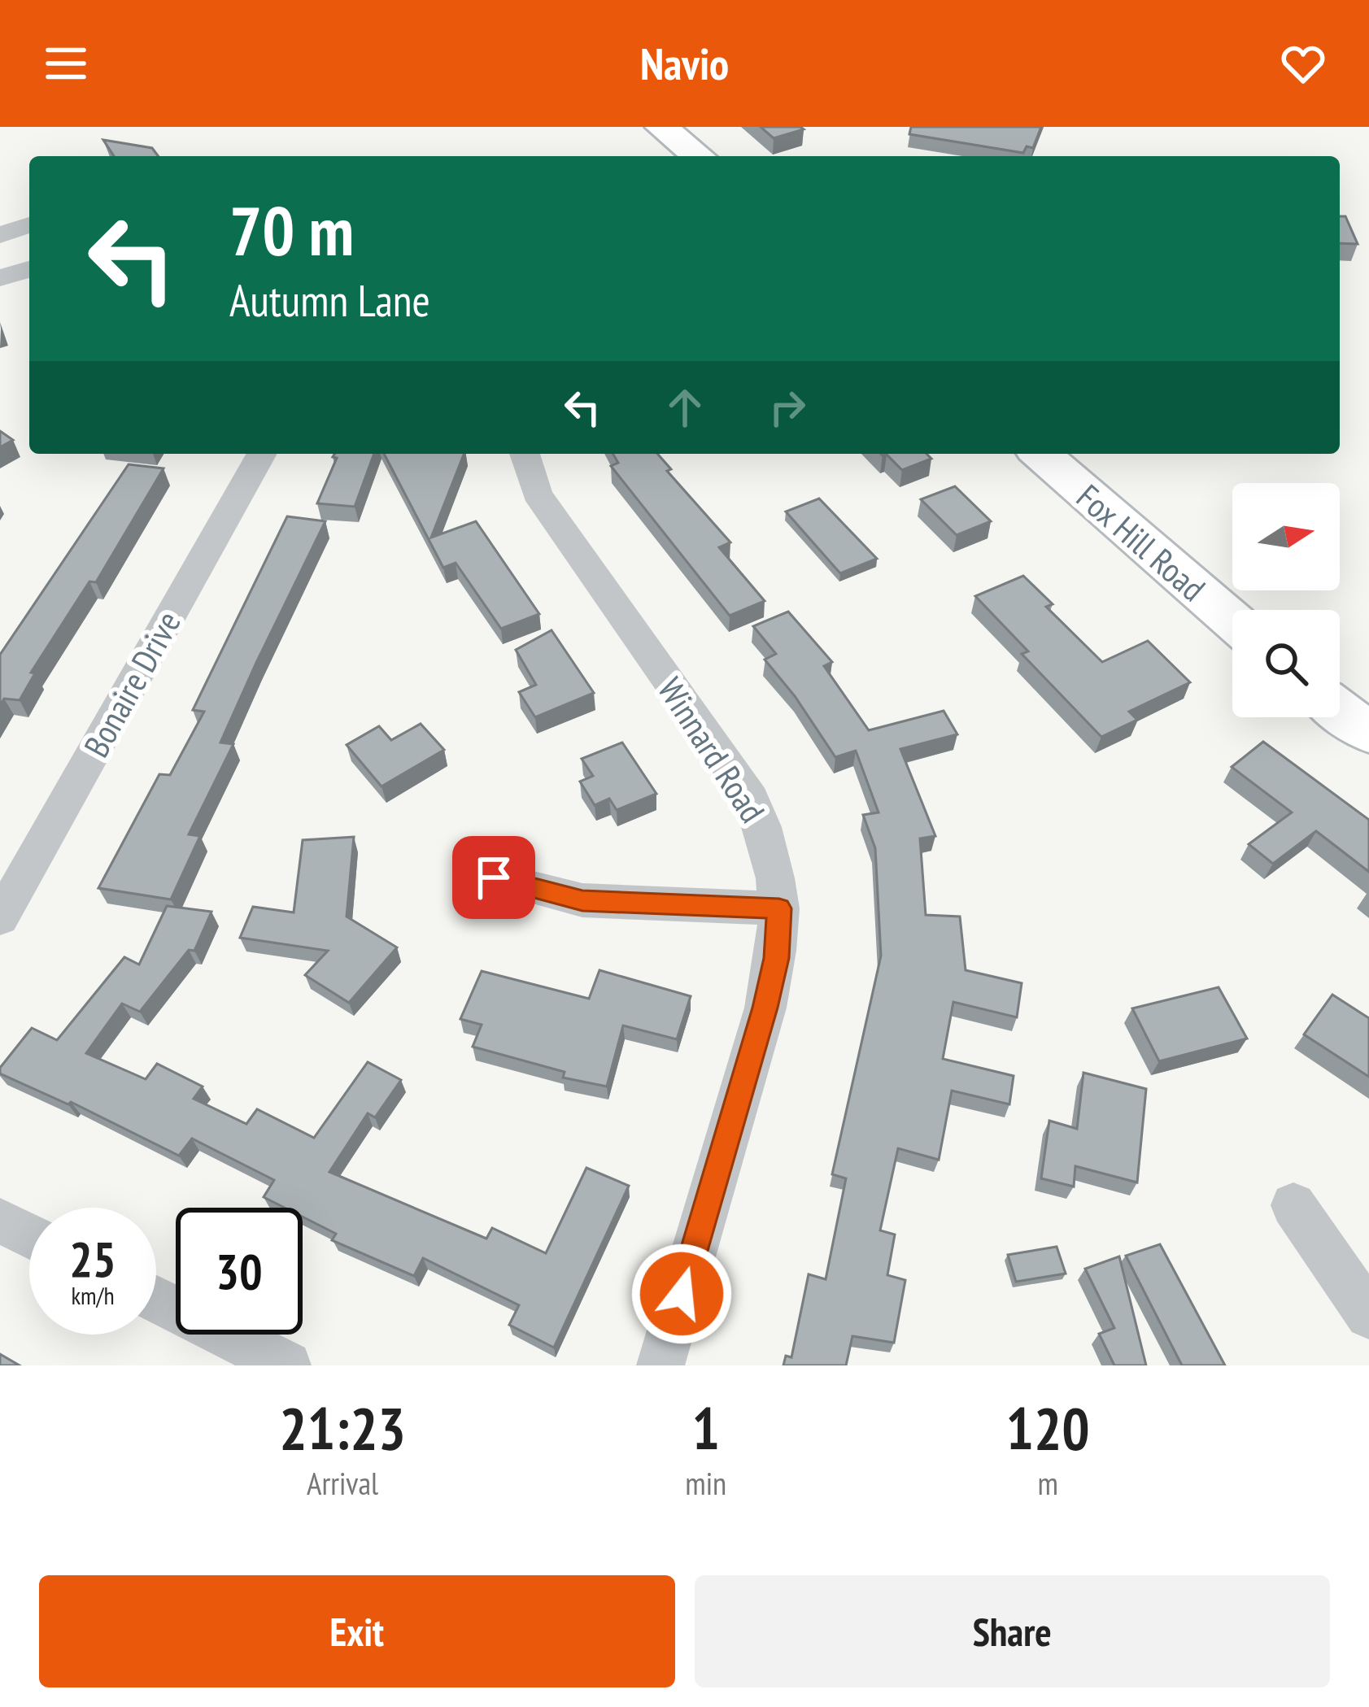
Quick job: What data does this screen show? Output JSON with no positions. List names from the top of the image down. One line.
{"streets":{"main road":["Fox Hill Road"],"street":["Bonaire Drive","Winnard Road"]},"north":"right","page":{"header":"Navio","turn":["70 m","Autumn Lane"],"speed":"25 km/h","limit":"30","eta":["21:23","Arrival","1","min","120","m"],"buttons":["Exit","Share"]}}
